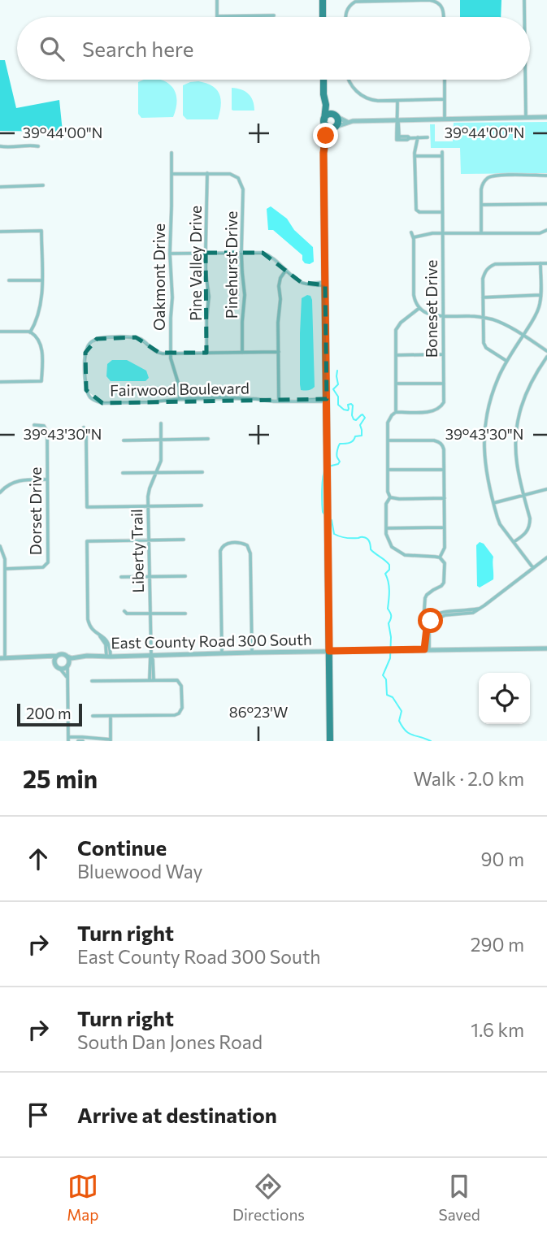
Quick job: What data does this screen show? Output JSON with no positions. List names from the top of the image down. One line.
{"streets":{"street":["Pine Valley Drive","Pinehurst Drive","Oakmont Drive","Boneset Drive","Fairwood Boulevard","Dorset Drive","Liberty Trail","East County Road 300 South"]},"crossings":[["Pine Valley Drive","Pinehurst Drive"],["Oakmont Drive","Fairwood Boulevard"],["Liberty Trail","East County Road 300 South"]],"scale_bar":"200 m","page":{"search":"Search here","scale":"200 m","heading":["25 min","Walk · 2.0 km"],"list":[["Continue","Bluewood Way","90 m"],["Turn right","East County Road 300 South","290 m"],["Turn right","South Dan Jones Road","1.6 km"],"Arrive at destination"],"nav":["Map","Directions","Saved"]},"coordinates":["39°44'00\"N","39°43'30\"N","86°23'W"]}
